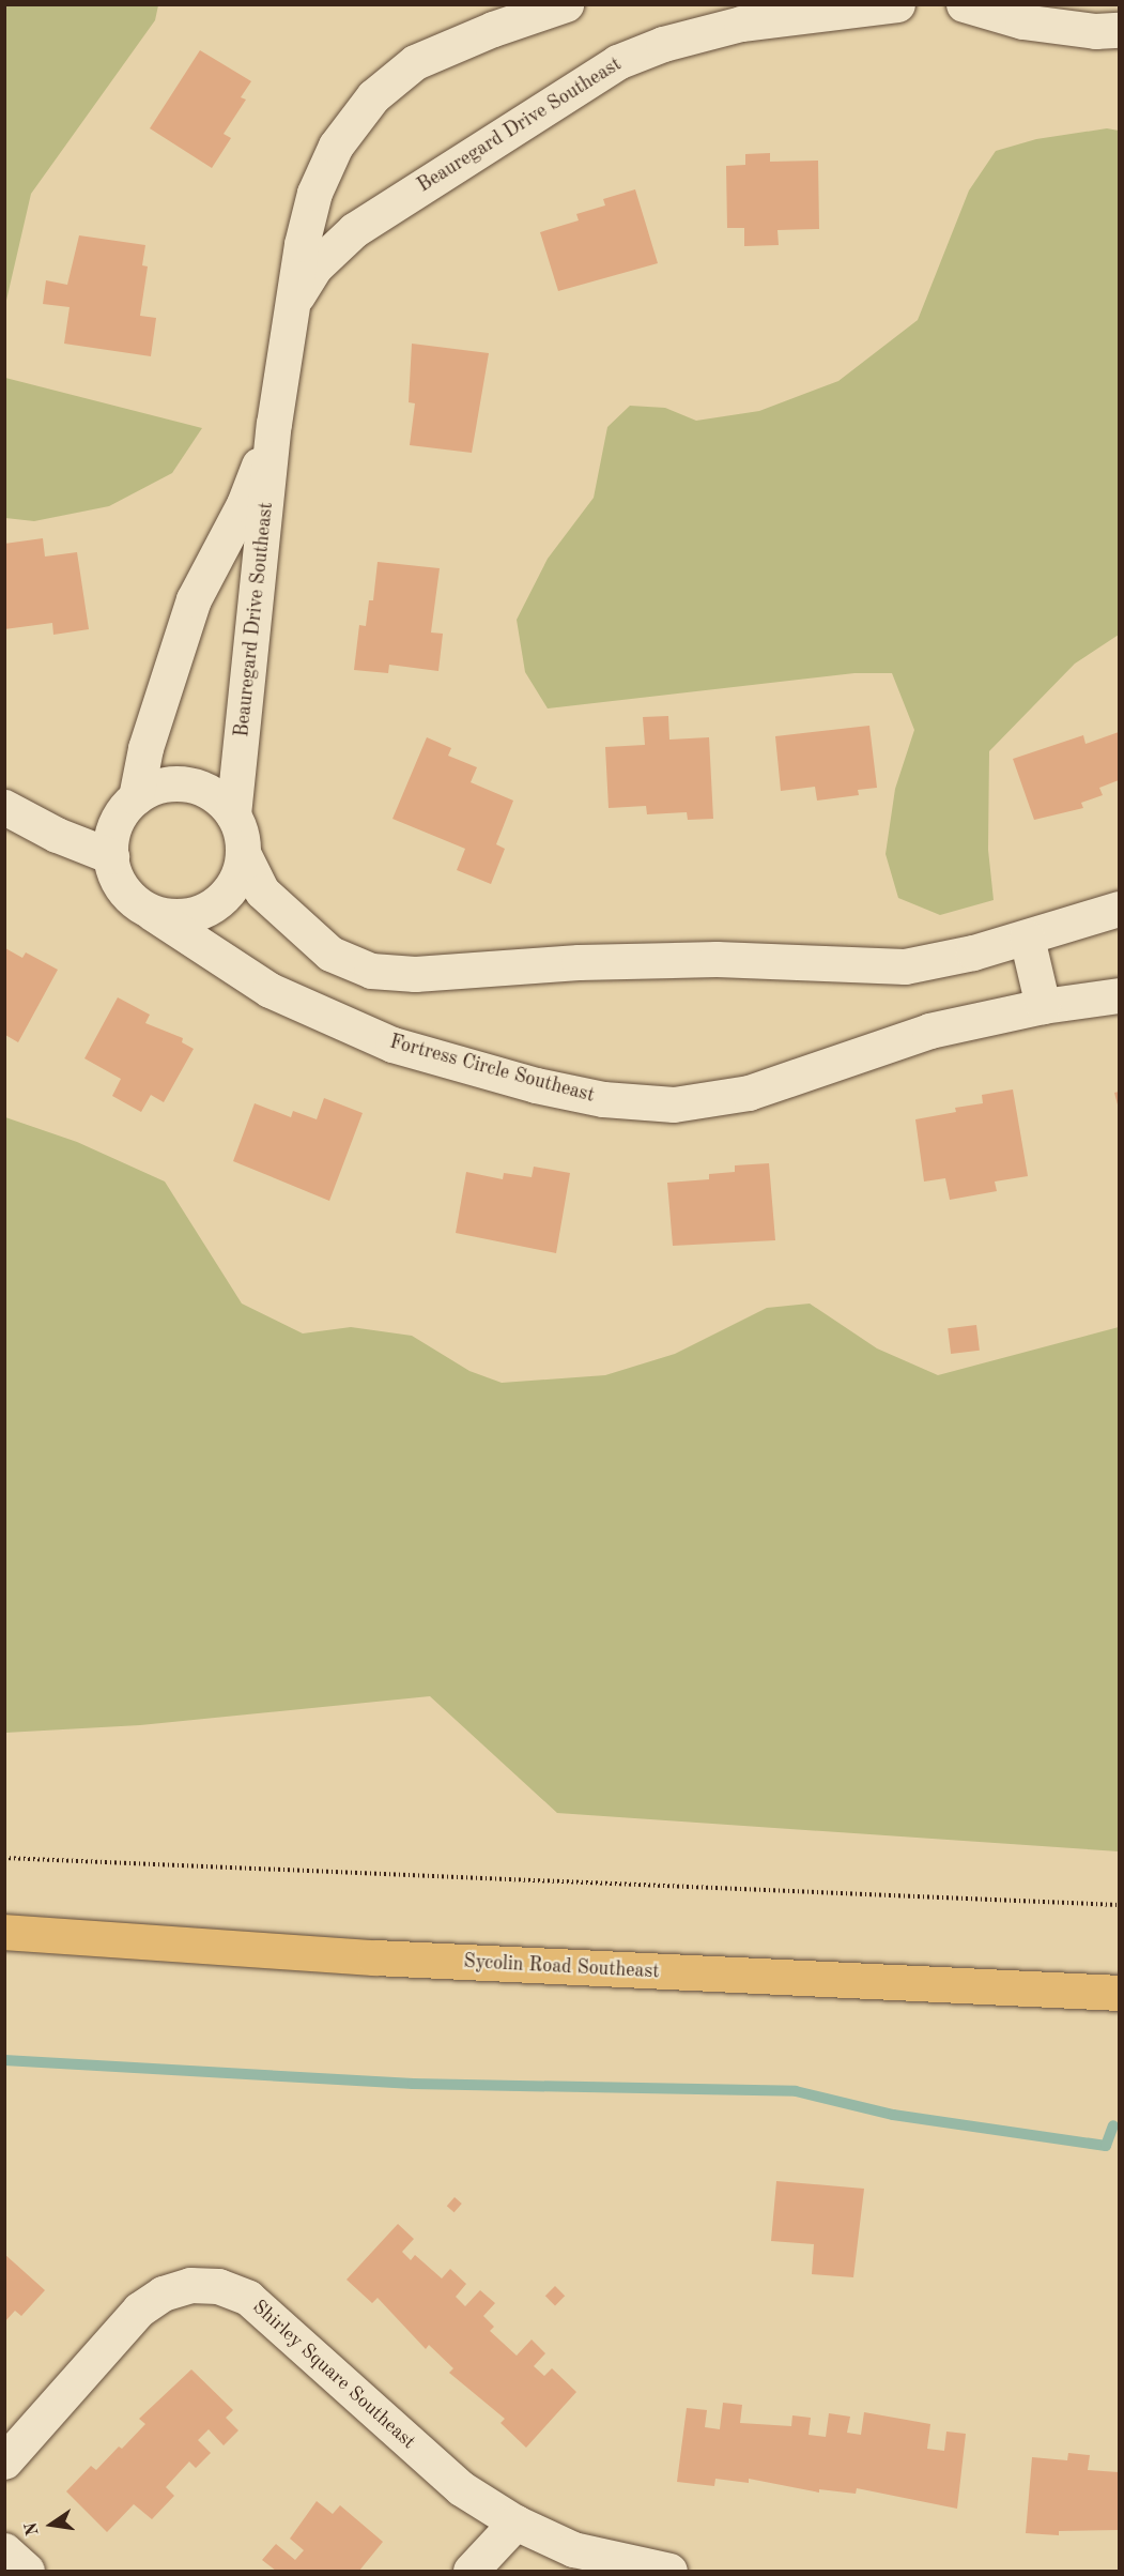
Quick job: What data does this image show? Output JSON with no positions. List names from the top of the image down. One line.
{"streets":{"main road":["Sycolin Road Southeast"],"street":["Beauregard Drive Southeast","Fortress Circle Southeast","Shirley Square Southeast"]},"crossings":[["Beauregard Drive Southeast","Fortress Circle Southeast"]],"north":"left"}
